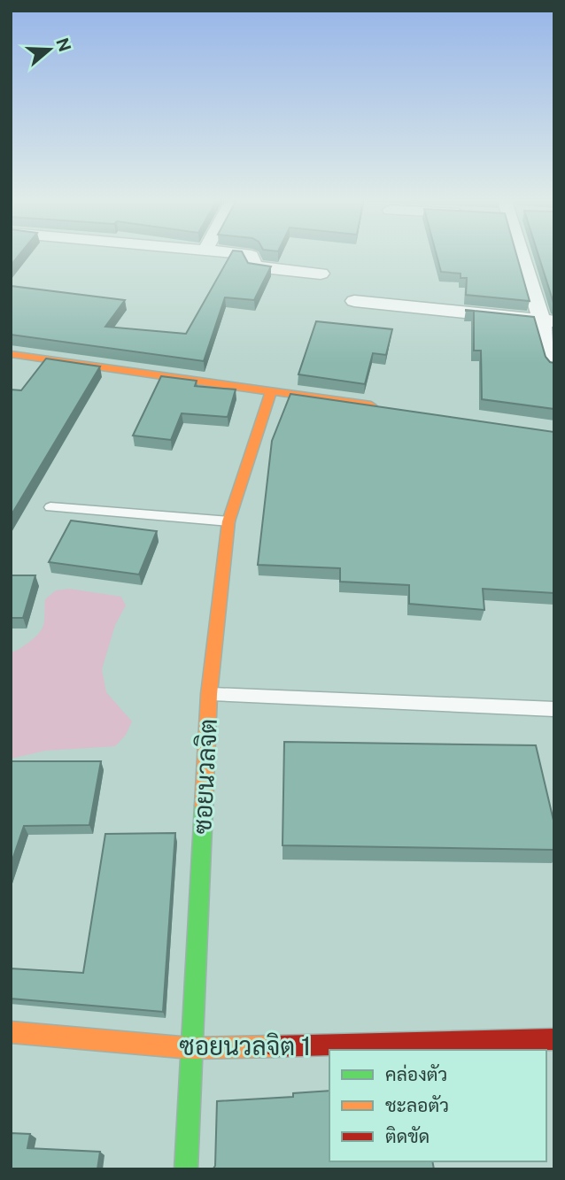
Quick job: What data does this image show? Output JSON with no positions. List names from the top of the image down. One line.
{"streets":{"street":["ซอยนวลจิต","ซอยนวลจิต 1"]},"crossings":[["ซอยนวลจิต","ซอยนวลจิต 1"]],"legend":["คล่องตัว","ชะลอตัว","ติดขัด"],"north":"right"}
